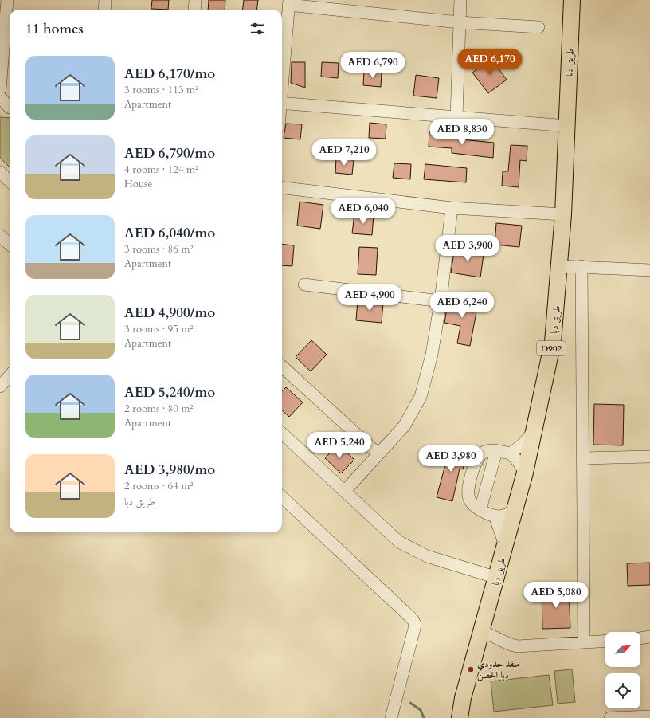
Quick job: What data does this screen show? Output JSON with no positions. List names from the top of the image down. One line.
{"streets":{"main road":["طريق دبا","D902"]},"places":["منفذ حدودي دبا الحصن"],"north":"top right","page":{"heading":"11 homes","list":[{"name":"AED 6,170/mo","note":"3 rooms · 113 m² · Apartment"},{"name":"AED 6,790/mo","note":"4 rooms · 124 m² · House"},{"name":"AED 6,040/mo","note":"3 rooms · 86 m² · Apartment"},{"name":"AED 4,900/mo","note":"3 rooms · 95 m² · Apartment"},{"name":"AED 5,240/mo","note":"2 rooms · 80 m² · Apartment"},{"name":"AED 3,980/mo","note":"2 rooms · 64 m² · طريق دبا"}],"price":["AED 6,170","AED 6,790","AED 8,830","AED 7,210","AED 6,040","AED 3,900","AED 4,900","AED 6,240","AED 5,240","AED 3,980","AED 5,080"]}}
